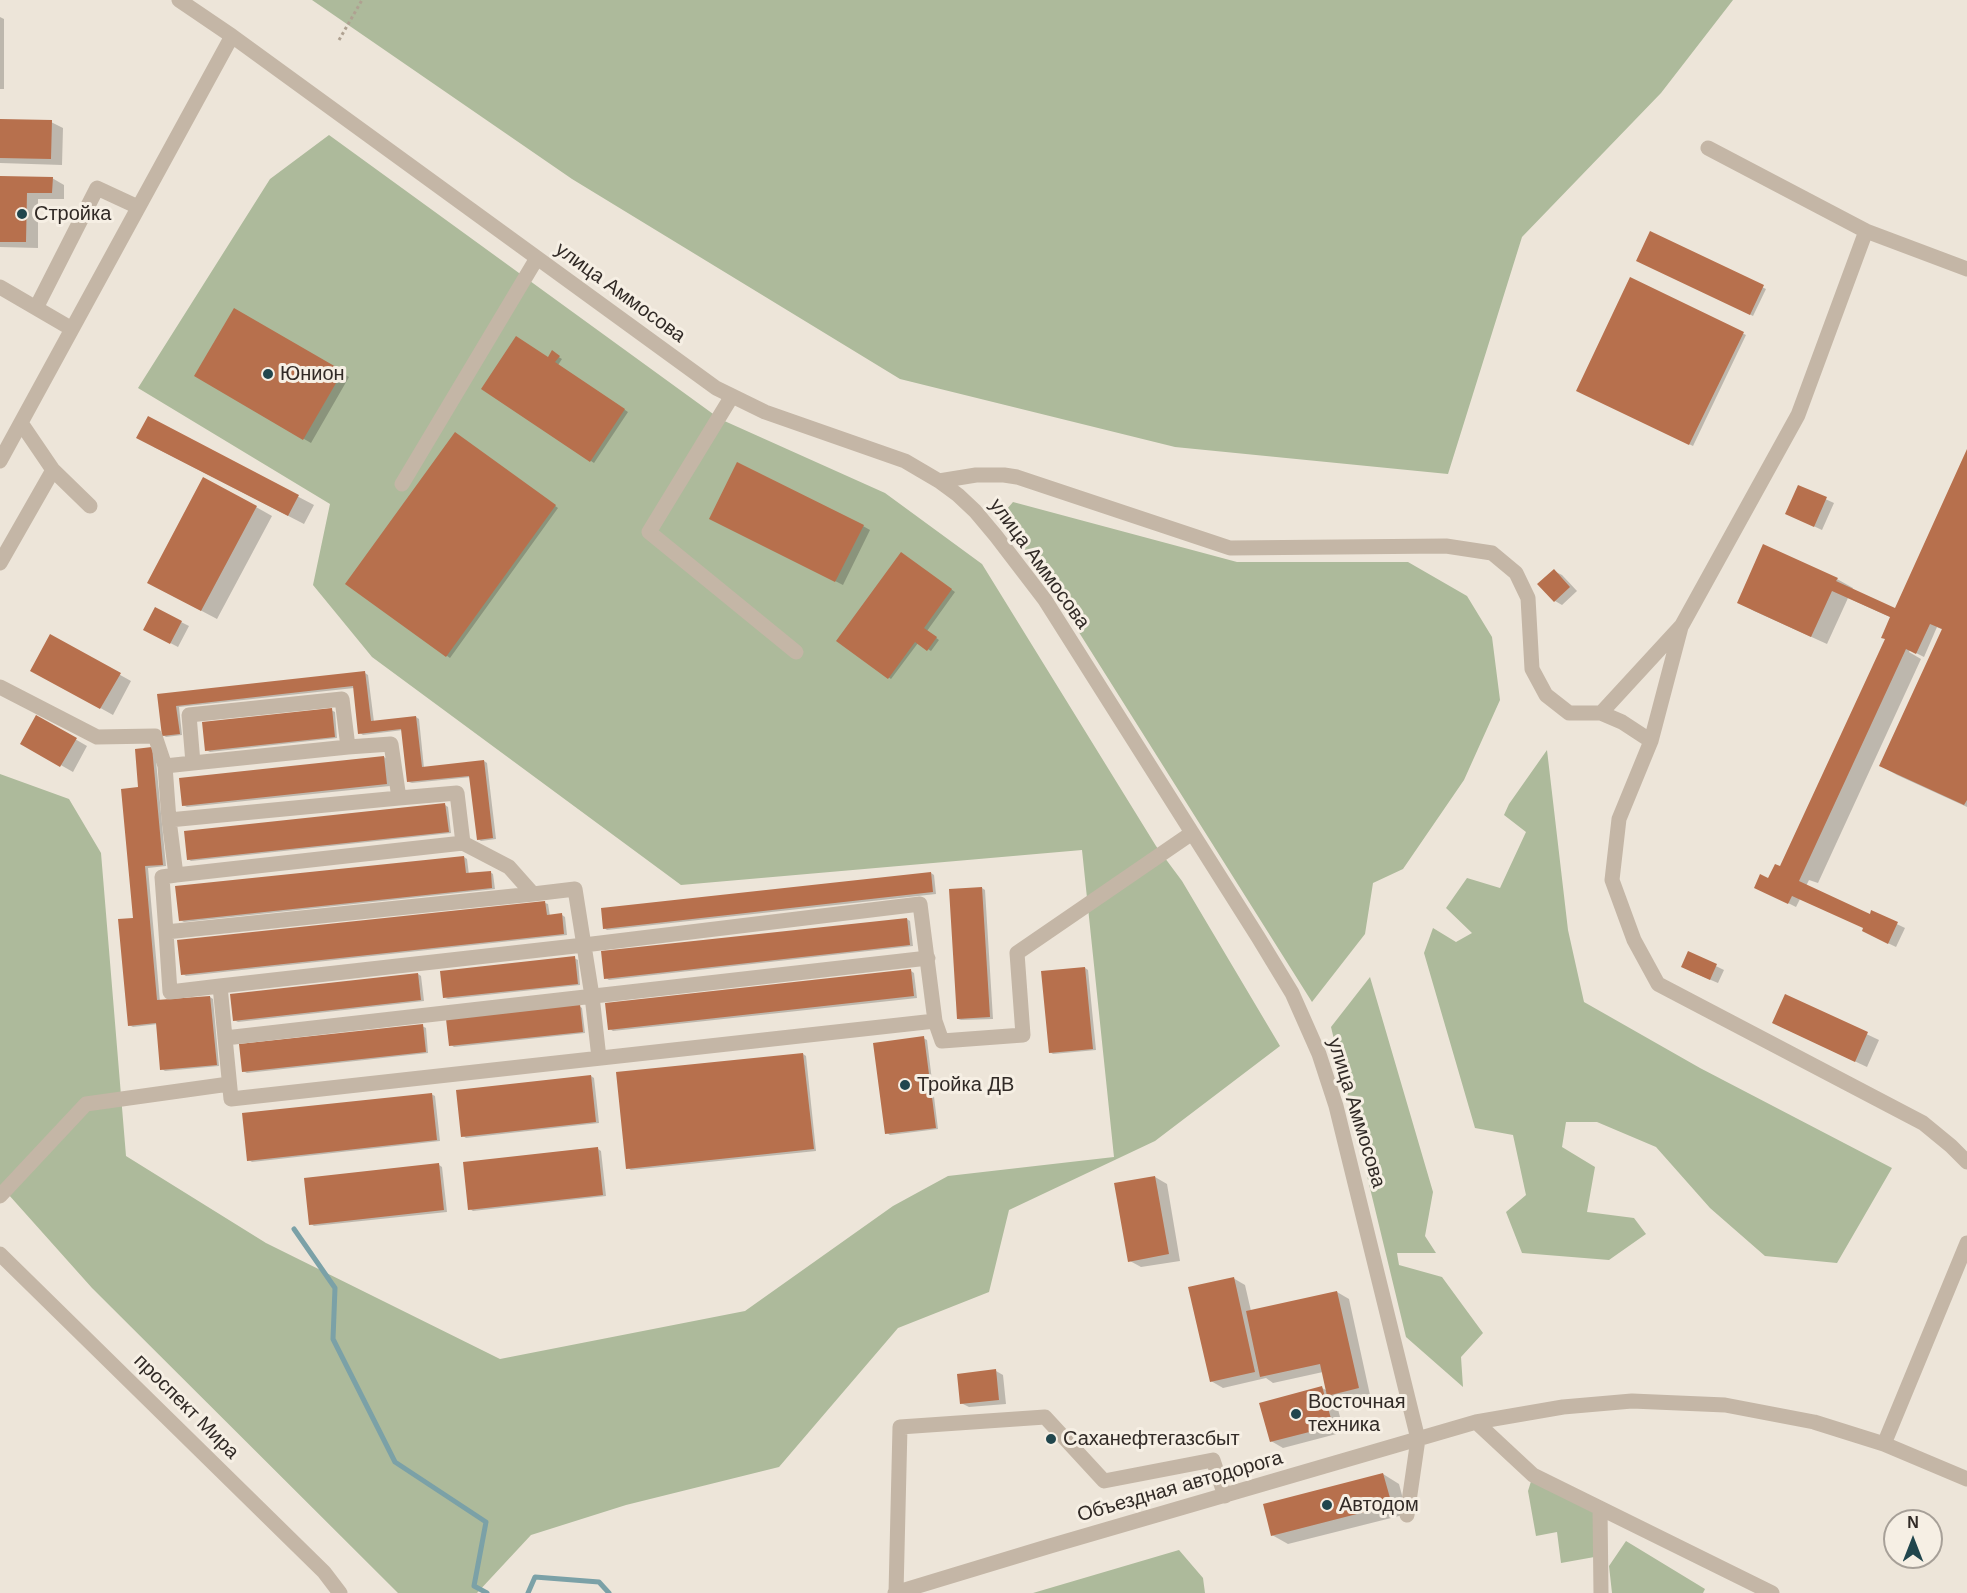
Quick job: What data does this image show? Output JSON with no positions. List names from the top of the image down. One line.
{"streets":{"street":["улица Аммосова","проспект Мира","Объездная автодорога"]},"crossings":[["улица Аммосова","Объездная автодорога"]],"places":["Стройка","Юнион","Тройка ДВ","Восточная техника","Саханефтегазсбыт","Автодом"],"north":"top"}
